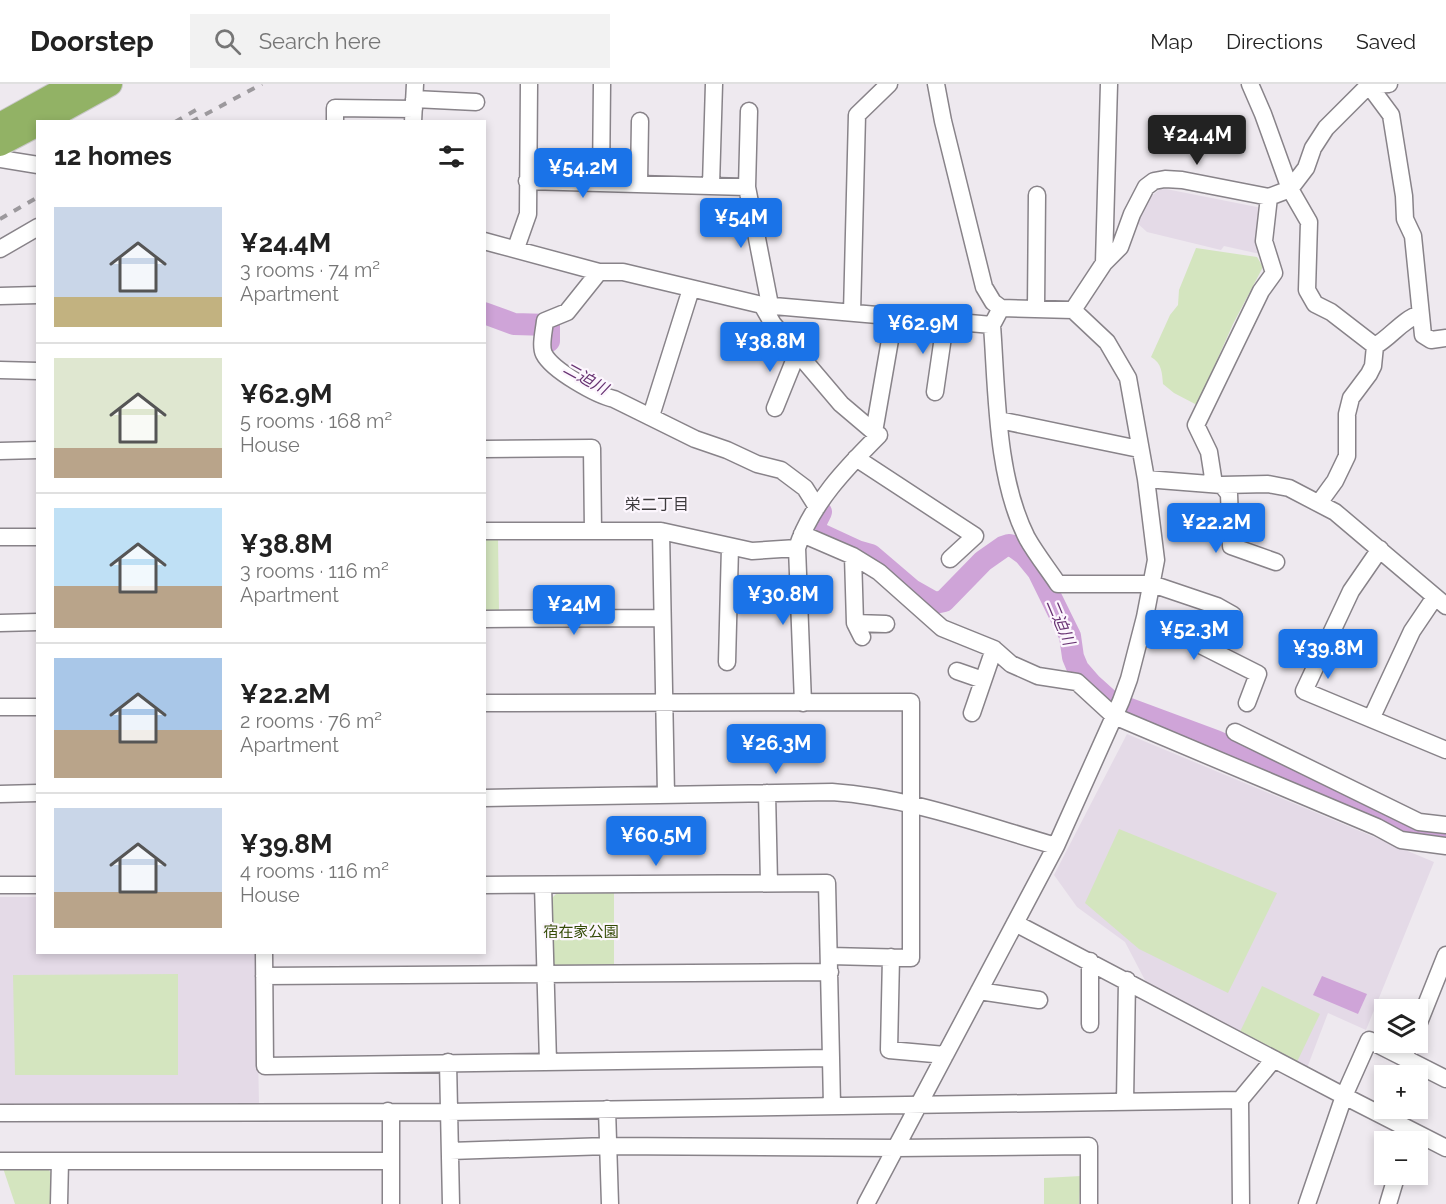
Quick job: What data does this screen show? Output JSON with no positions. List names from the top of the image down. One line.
{"districts":["栄二丁目"],"water":["二迫川"],"parks":["宿在家公園"],"page":{"header":"Doorstep","search":"Search here","nav":["Map","Directions","Saved"],"price":["¥24.4M","¥54.2M","¥54M","¥62.9M","¥38.8M","¥22.2M","¥30.8M","¥24M","¥52.3M","¥39.8M","¥26.3M","¥60.5M"],"heading":"12 homes","list":[{"name":"¥24.4M","note":"3 rooms · 74 m² · Apartment"},{"name":"¥62.9M","note":"5 rooms · 168 m² · House"},{"name":"¥38.8M","note":"3 rooms · 116 m² · Apartment"},{"name":"¥22.2M","note":"2 rooms · 76 m² · Apartment"},{"name":"¥39.8M","note":"4 rooms · 116 m² · House"}],"map_buttons":["+","−"]}}
